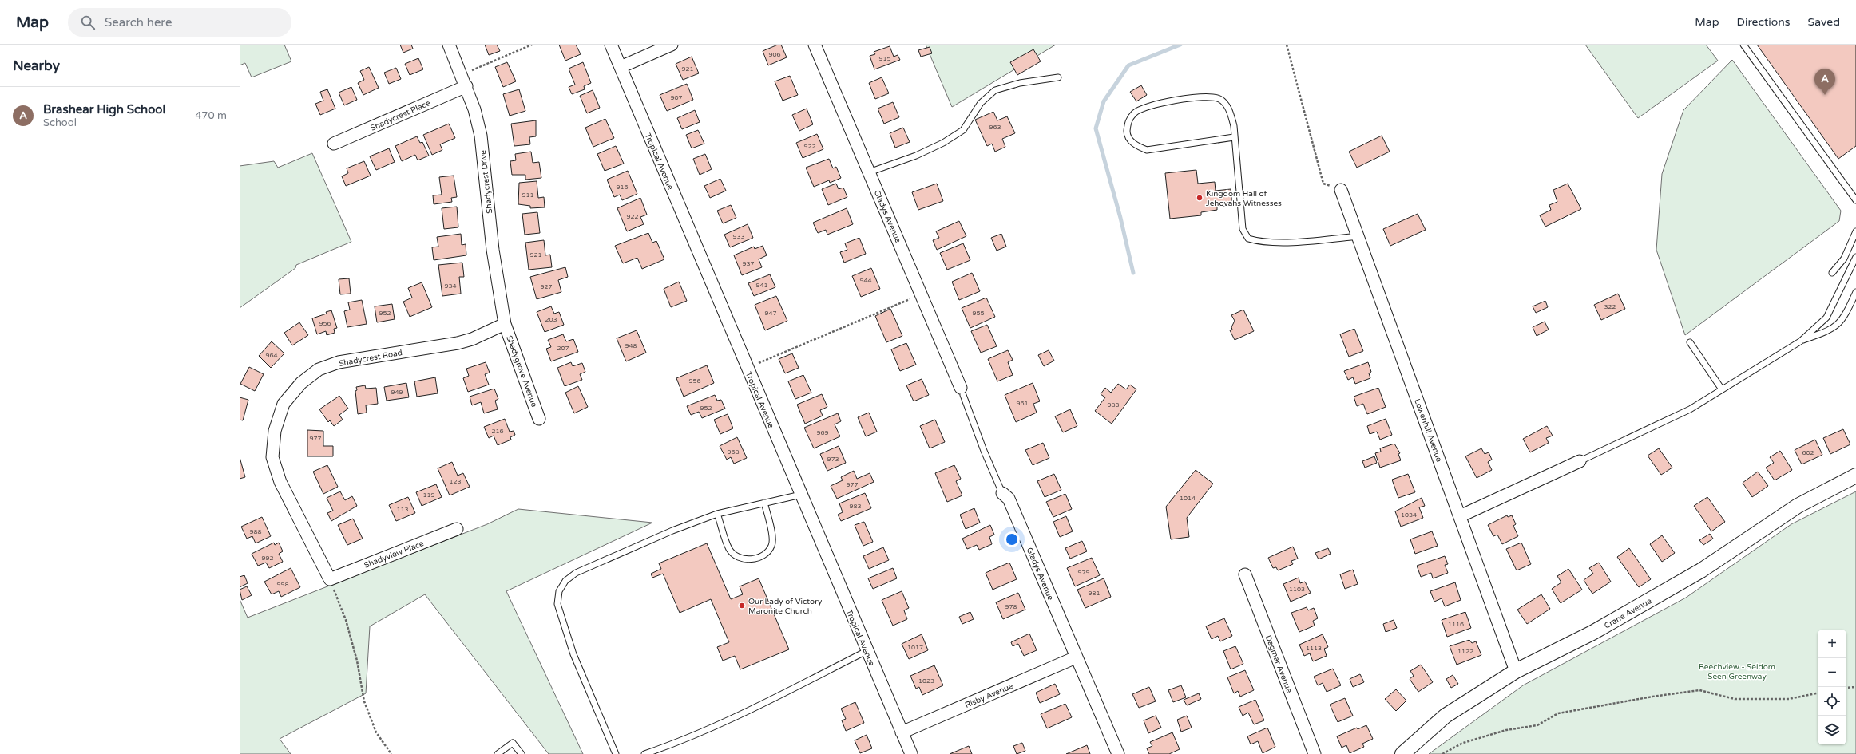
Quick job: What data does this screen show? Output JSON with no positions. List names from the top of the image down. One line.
{"streets":{"street":["Shadycrest Place","Tropical Avenue","Shadycrest Drive","Gladys Avenue","Shadycrest Road","Shadygrove Avenue","Lowenhill Avenue","Shadyview Place","Crane Avenue","Dagmar Avenue","Risby Avenue"]},"crossings":[["Shadycrest Place","Shadycrest Drive"],["Tropical Avenue","Risby Avenue"],["Shadycrest Drive","Shadycrest Road"],["Shadycrest Drive","Shadygrove Avenue"],["Gladys Avenue","Risby Avenue"],["Shadycrest Road","Shadygrove Avenue"],["Shadycrest Road","Shadyview Place"],["Lowenhill Avenue","Crane Avenue"]],"parks":["Beechview - Seldom Seen Greenway"],"places":["Kingdom Hall of Jehovahs Witnesses","Our Lady of Victory Maronite Church"],"house_numbers":["906","915","921","907","963","922","916","911","922","933","921","937","944","941","934","927","322","952","947","955","203","956","948","207","964","956","949","961","983","952","216","969","977","968","602","973","123","977","119","1014","983","113","1034","988","992","979","998","1103","981","978","1116","1017","1113","1122","1023"],"page":{"header":"Map","search":"Search here","nav":["Map","Directions","Saved"],"heading":"Nearby","pins":"A","list":[{"mark":"A","name":"Brashear High School","note":"School","value":"470 m"}],"map_buttons":["+","−"]}}
